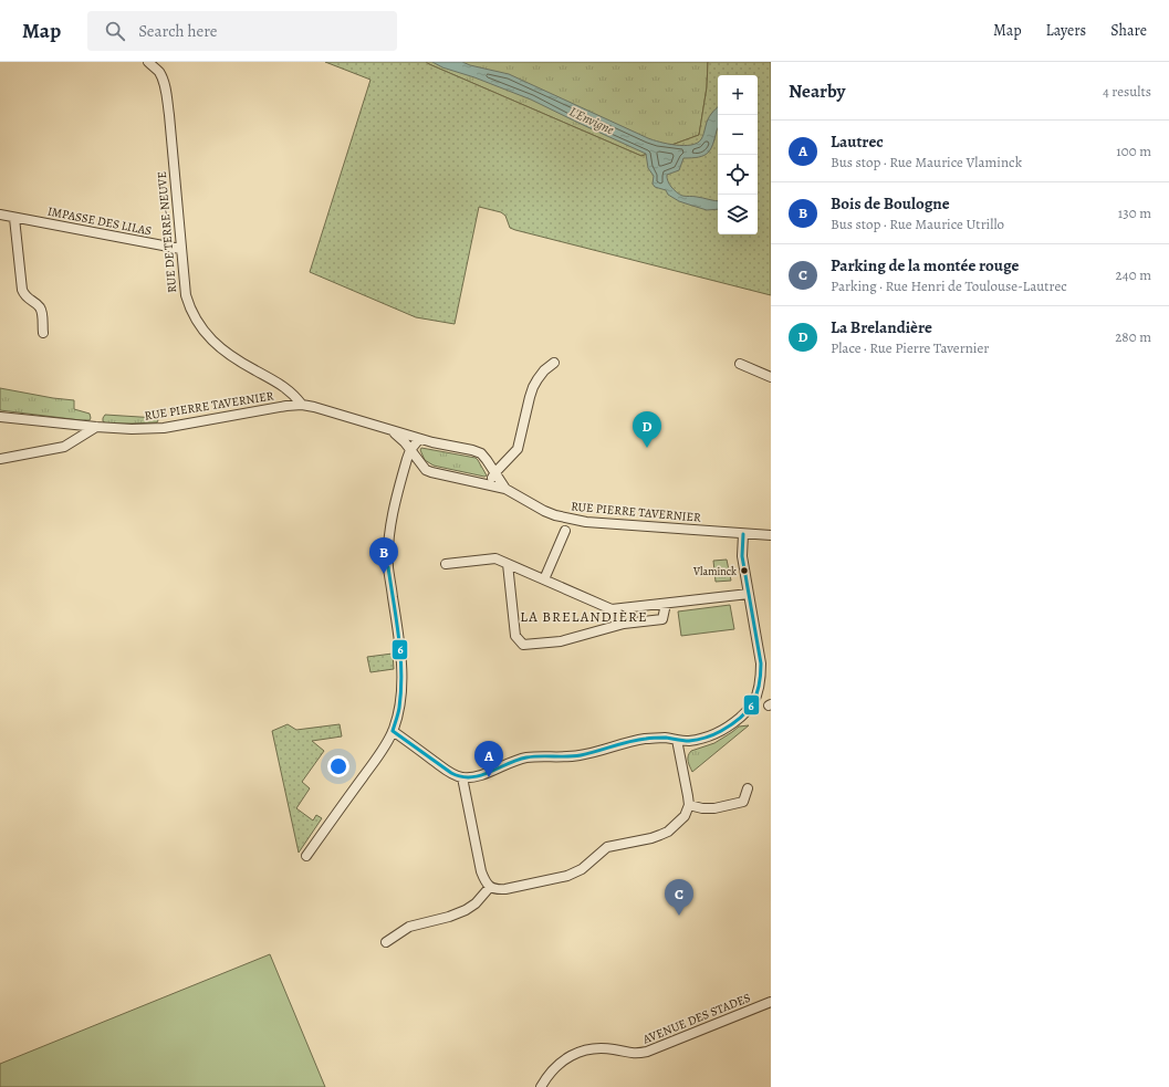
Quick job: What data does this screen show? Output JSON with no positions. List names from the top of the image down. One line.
{"streets":{"street":["IMPASSE DES LILAS","RUE DE TERRE-NEUVE","RUE PIERRE TAVERNIER","AVENUE DES STADES"]},"crossings":[["IMPASSE DES LILAS","RUE DE TERRE-NEUVE"],["RUE DE TERRE-NEUVE","RUE PIERRE TAVERNIER"]],"districts":["LA BRELANDIÈRE"],"water":["L'Envigne"],"places":["Vlaminck"],"lines":["transit line 6"],"page":{"header":"Map","search":"Search here","nav":["Map","Layers","Share"],"heading":["Nearby","4 results"],"map_buttons":["+","−"],"list":[{"mark":"A","name":"Lautrec","note":"Bus stop · Rue Maurice Vlaminck","value":"100 m"},{"mark":"B","name":"Bois de Boulogne","note":"Bus stop · Rue Maurice Utrillo","value":"130 m"},{"mark":"C","name":"Parking de la montée rouge","note":"Parking · Rue Henri de Toulouse-Lautrec","value":"240 m"},{"mark":"D","name":"La Brelandière","note":"Place · Rue Pierre Tavernier","value":"280 m"}],"pins":["D","B","A","C"]}}
